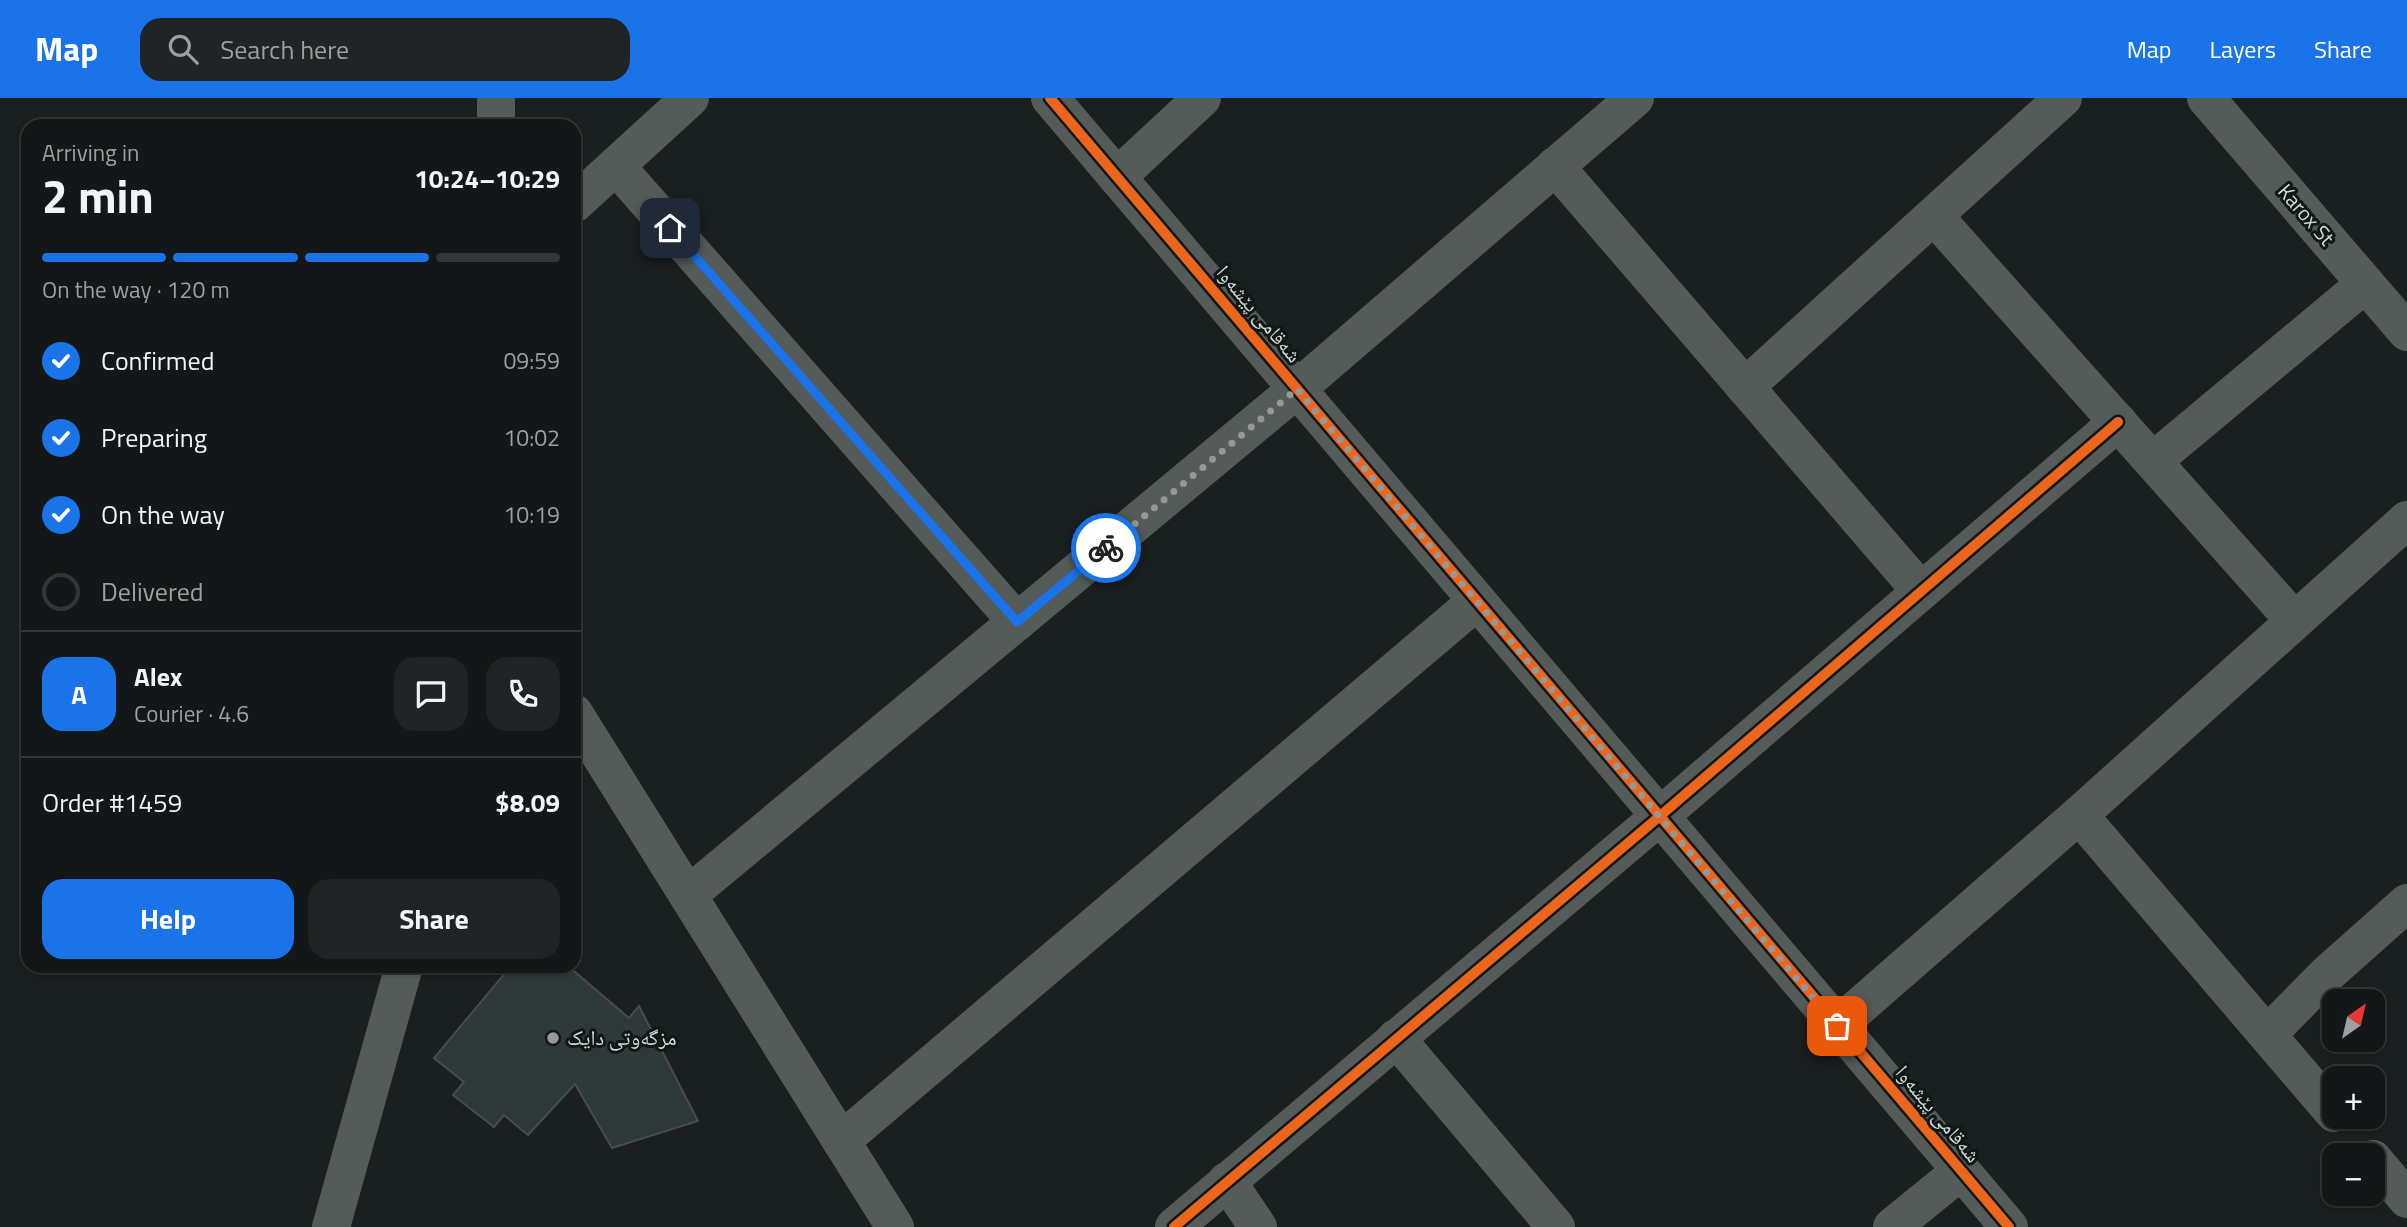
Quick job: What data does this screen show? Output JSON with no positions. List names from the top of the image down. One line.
{"streets":{"street":["Karox St","شەقامی پێشەوا"]},"places":["مزگەوتی دایک"],"north":"top right","page":{"header":"Map","search":"Search here","nav":["Map","Layers","Share"],"heading":["2 min","Arriving in","10:24–10:29"],"panel":["Alex","Courier · 4.6","Order #1459","$8.09"],"bar":"On the way · 120 m","list":[["Confirmed","09:59"],["Preparing","10:02"],["On the way","10:19"],"Delivered"],"round":"A","buttons":["Help","Share"],"map_buttons":["+","−"]}}
